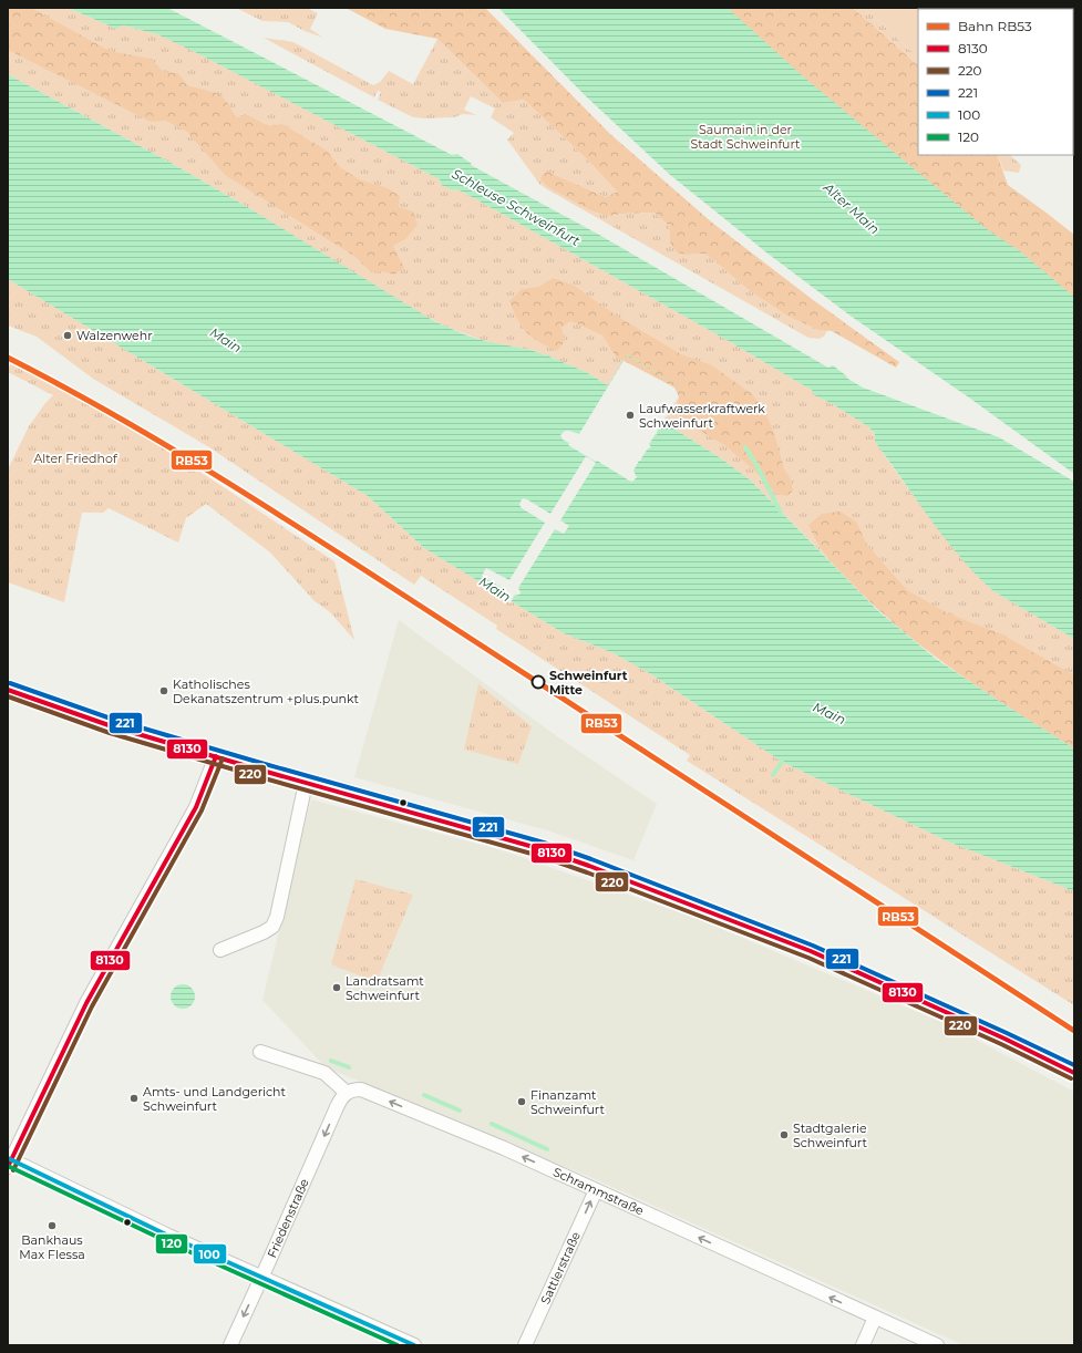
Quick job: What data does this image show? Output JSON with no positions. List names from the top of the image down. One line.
{"streets":{"street":["Schrammstraße","Friedenstraße","Sattlerstraße"]},"crossings":[["Schrammstraße","Friedenstraße"],["Schrammstraße","Sattlerstraße"]],"one_way":["Schrammstraße","Friedenstraße","Sattlerstraße"],"water":["Schleuse Schweinfurt","Alter Main","Main"],"parks":["Saumain in der Stadt Schweinfurt","Alter Friedhof"],"places":["Walzenwehr","Laufwasserkraftwerk Schweinfurt","Schweinfurt Mitte","Katholisches Dekanatszentrum +plus.punkt","Landratsamt Schweinfurt","Amts- und Landgericht Schweinfurt","Finanzamt Schweinfurt","Stadtgalerie Schweinfurt","Bankhaus Max Flessa"],"lines":["rail line RB53","transit line 221","transit line 8130","transit line 220","transit line 100","transit line 120"],"legend":["Bahn RB53","8130","220","221","100","120"]}
